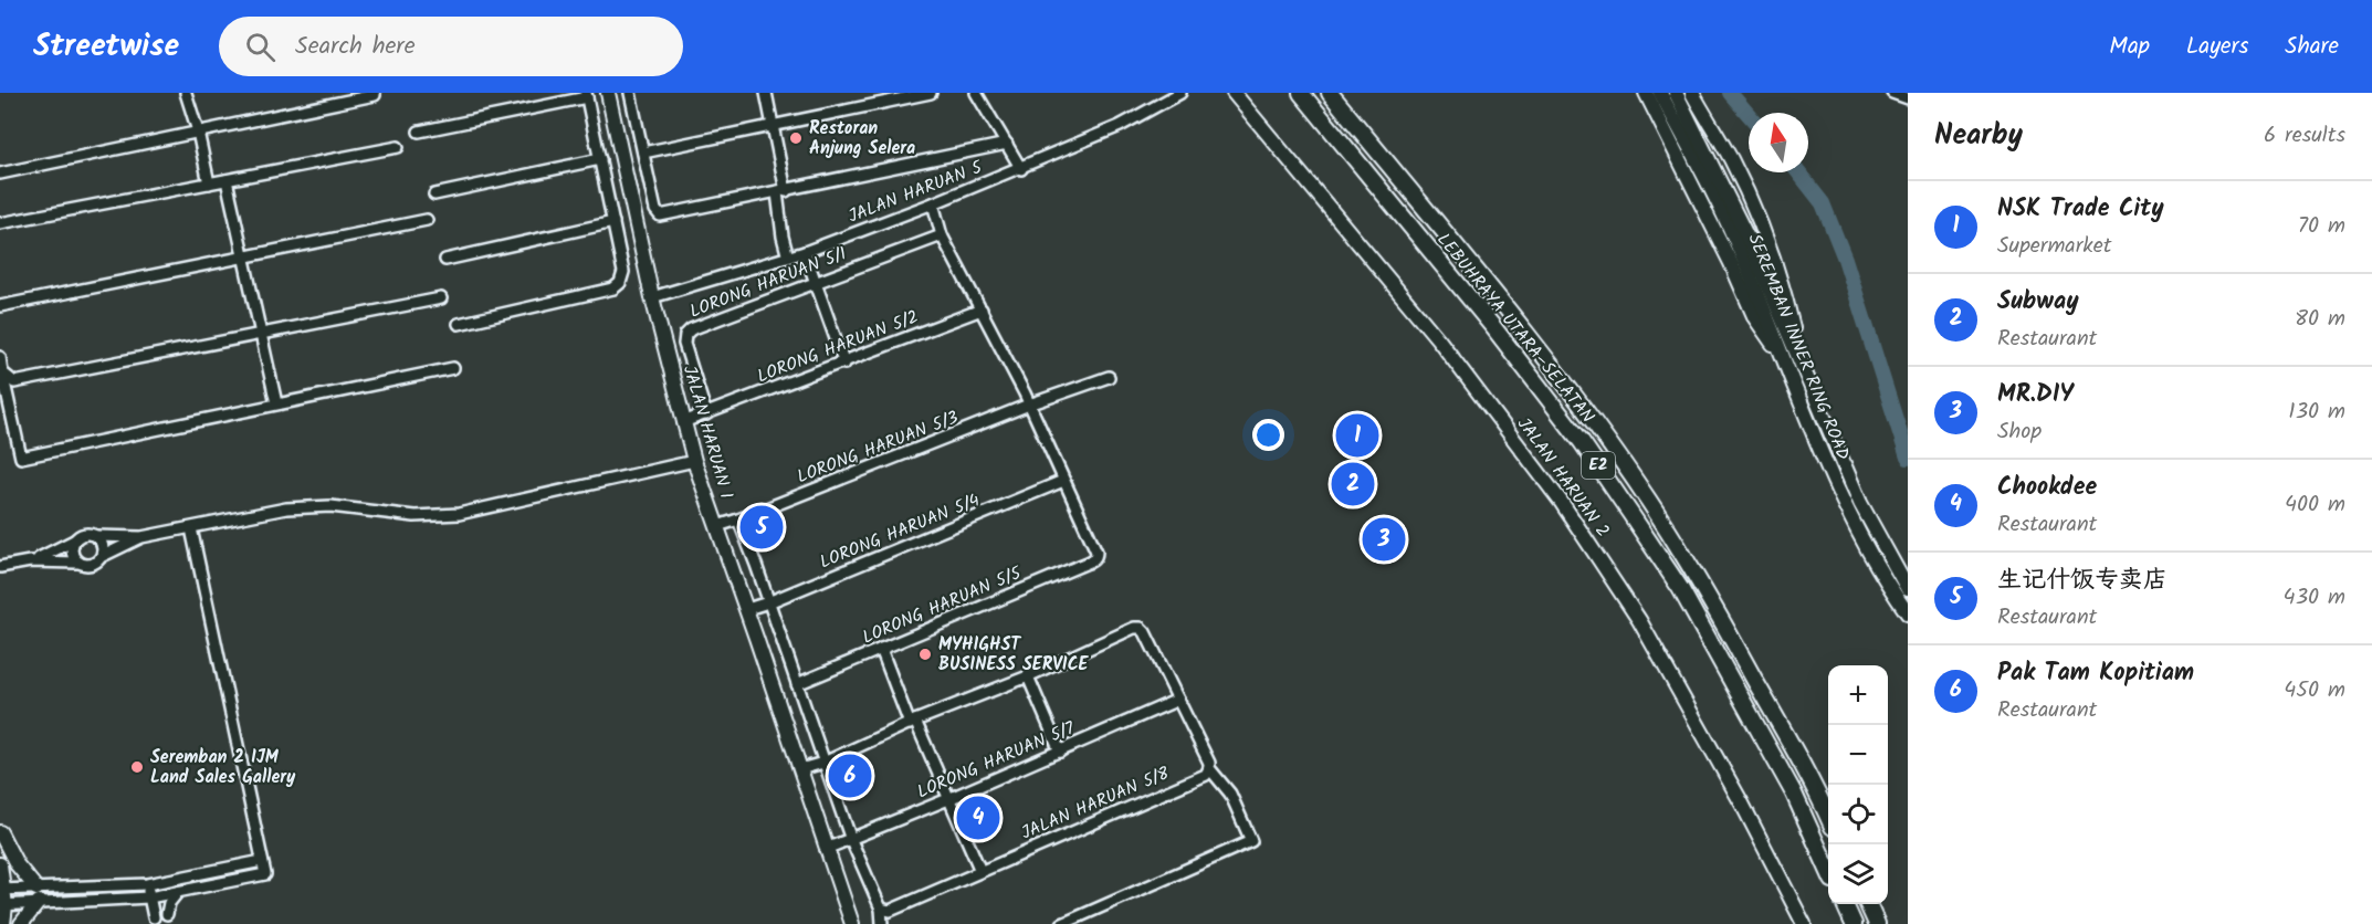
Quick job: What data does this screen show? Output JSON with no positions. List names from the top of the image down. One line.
{"streets":{"highway":["LEBUHRAYA UTARA–SELATAN","E2"],"main road":["SEREMBAN INNER RING ROAD","JALAN HARUAN 1","JALAN HARUAN 2"],"street":["JALAN HARUAN 5","LORONG HARUAN 5/1","LORONG HARUAN 5/2","LORONG HARUAN 5/3","LORONG HARUAN 5/4","LORONG HARUAN 5/5","LORONG HARUAN 5/7","JALAN HARUAN 5/8"]},"crossings":[["JALAN HARUAN 5","JALAN HARUAN 1"],["LORONG HARUAN 5/1","LORONG HARUAN 5/2"],["LORONG HARUAN 5/2","JALAN HARUAN 1"],["JALAN HARUAN 1","LORONG HARUAN 5/3"],["JALAN HARUAN 1","LORONG HARUAN 5/4"],["JALAN HARUAN 1","LORONG HARUAN 5/7"],["LORONG HARUAN 5/4","LORONG HARUAN 5/5"]],"places":["Restoran Anjung Selera","MYHIGHST BUSINESS SERVICE","Seremban 2 IJM Land Sales Gallery"],"north":"top","page":{"header":"Streetwise","search":"Search here","nav":["Map","Layers","Share"],"heading":["Nearby","6 results"],"list":[{"mark":"1","name":"NSK Trade City","note":"Supermarket","value":"70 m"},{"mark":"2","name":"Subway","note":"Restaurant","value":"80 m"},{"mark":"3","name":"MR.DIY","note":"Shop","value":"130 m"},{"mark":"4","name":"Chookdee","note":"Restaurant","value":"400 m"},{"mark":"5","name":"生记什饭专卖店","note":"Restaurant","value":"430 m"},{"mark":"6","name":"Pak Tam Kopitiam","note":"Restaurant","value":"450 m"}],"pins":["1","2","5","3","6","4"],"map_buttons":["+","−"]}}
